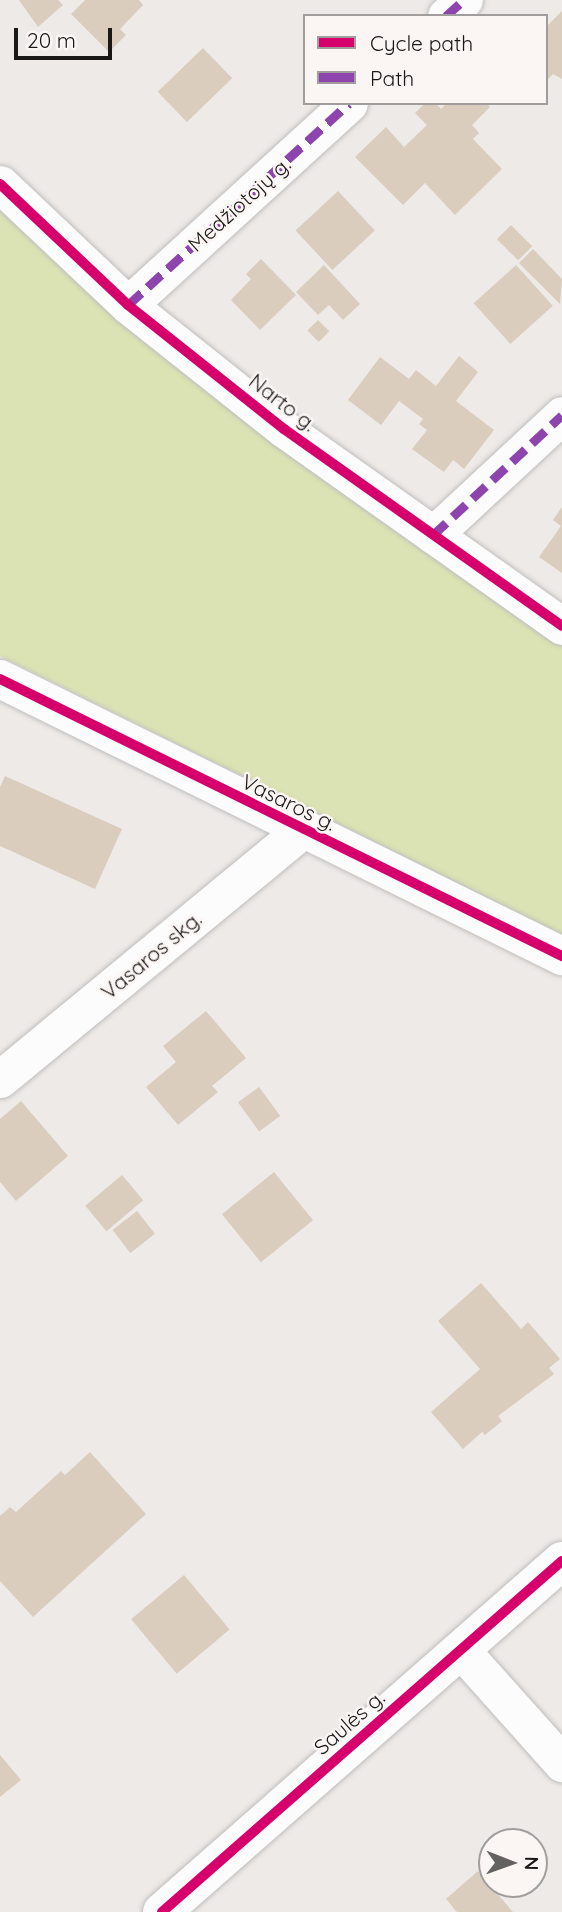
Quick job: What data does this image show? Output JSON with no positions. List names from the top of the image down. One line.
{"streets":{"street":["Medžiotojų g.","Narto g.","Vasaros g.","Vasaros skg.","Saulės g."]},"crossings":[["Medžiotojų g.","Narto g."],["Vasaros g.","Vasaros skg."]],"legend":["Cycle path","Path"],"scale_bar":"20 m","north":"right"}
